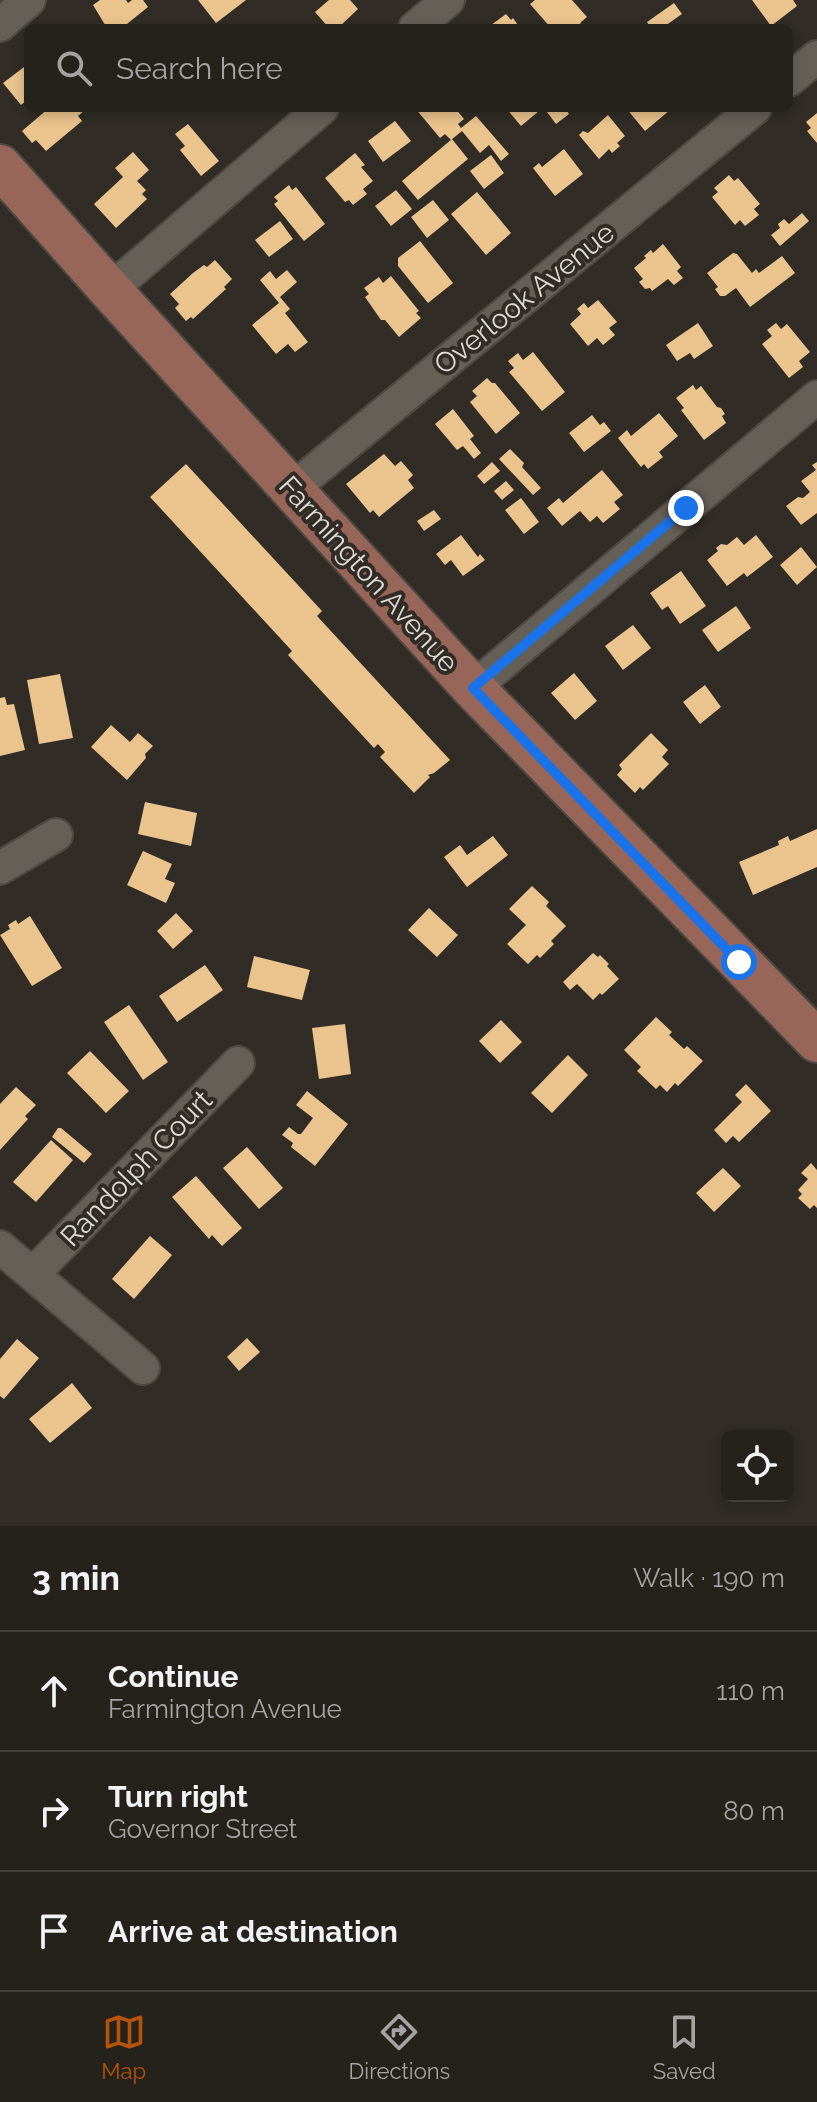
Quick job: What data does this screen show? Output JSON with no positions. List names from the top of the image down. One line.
{"streets":{"main road":["Farmington Avenue"],"street":["Overlook Avenue","Randolph Court"]},"crossings":[["Overlook Avenue","Farmington Avenue"]],"page":{"search":"Search here","heading":["3 min","Walk · 190 m"],"list":[["Continue","Farmington Avenue","110 m"],["Turn right","Governor Street","80 m"],"Arrive at destination"],"nav":["Map","Directions","Saved"]}}
